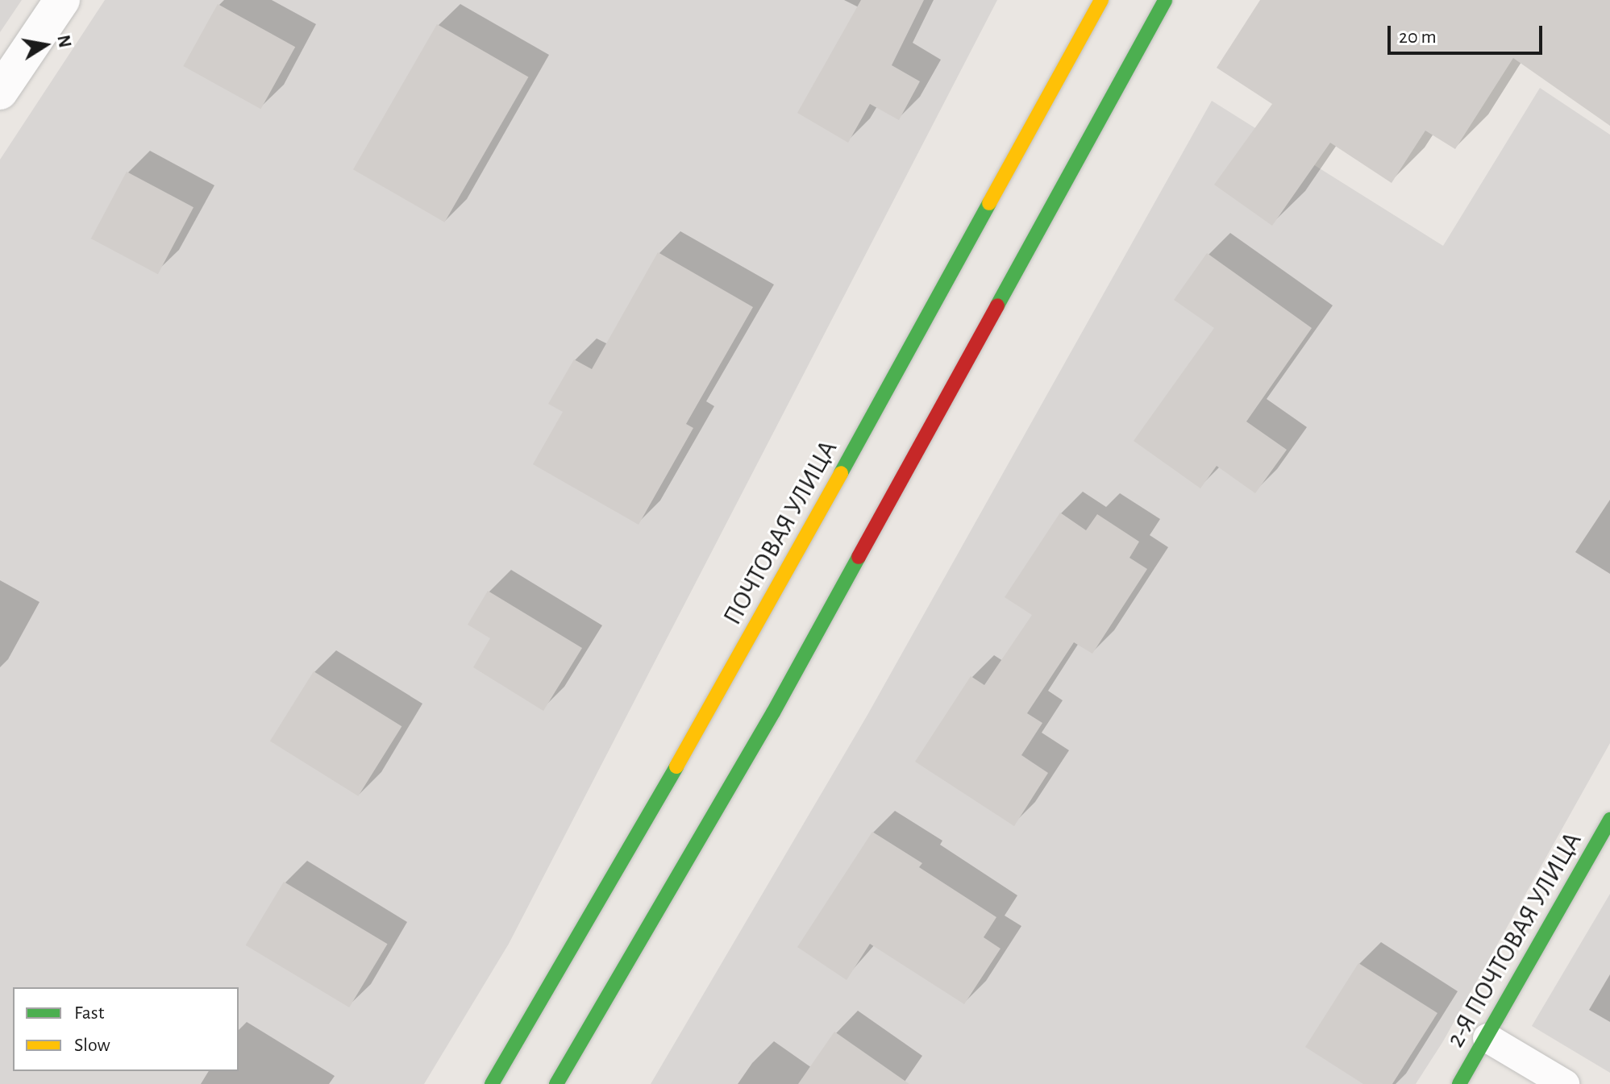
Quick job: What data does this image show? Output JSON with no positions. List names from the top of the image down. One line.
{"streets":{"main road":["ПОЧТОВАЯ УЛИЦА","2-Я ПОЧТОВАЯ УЛИЦА"]},"legend":["Fast","Slow"],"scale_bar":"20 m","north":"right"}
